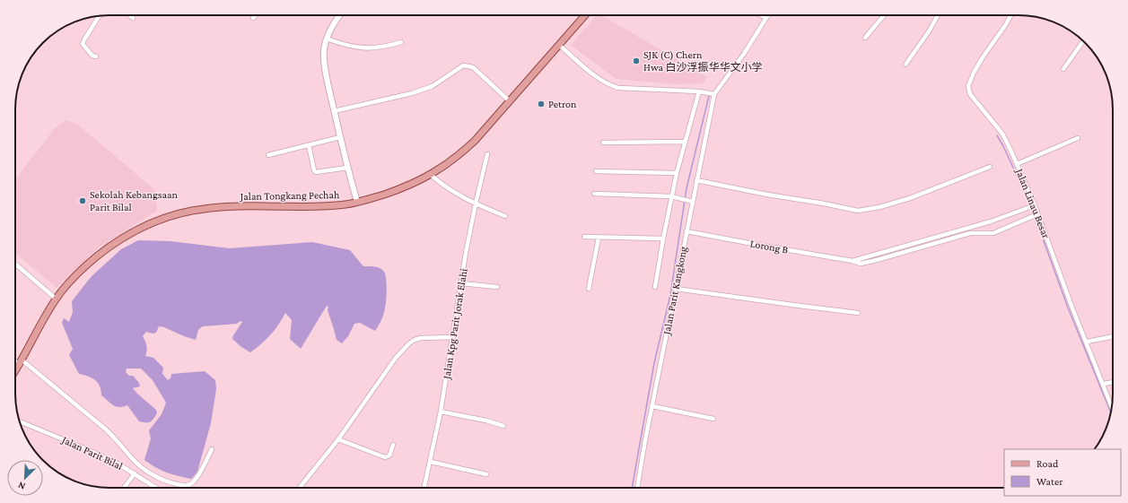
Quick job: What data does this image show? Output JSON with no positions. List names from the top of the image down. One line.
{"streets":{"main road":["Jalan Tongkang Pechah"],"street":["Jalan Linau Besar","Lorong B","Jalan Parit Kangkong","Jalan Kpg Parit Jorak Elahi","Jalan Parit Bilal"]},"crossings":[["Jalan Linau Besar","Lorong B"],["Lorong B","Jalan Parit Kangkong"]],"places":["SJK (C) Chern Hwa 白沙浮振华华文小学","Petron","Sekolah Kebangsaan Parit Bilal"],"legend":["Road","Water"],"north":"bottom left"}
